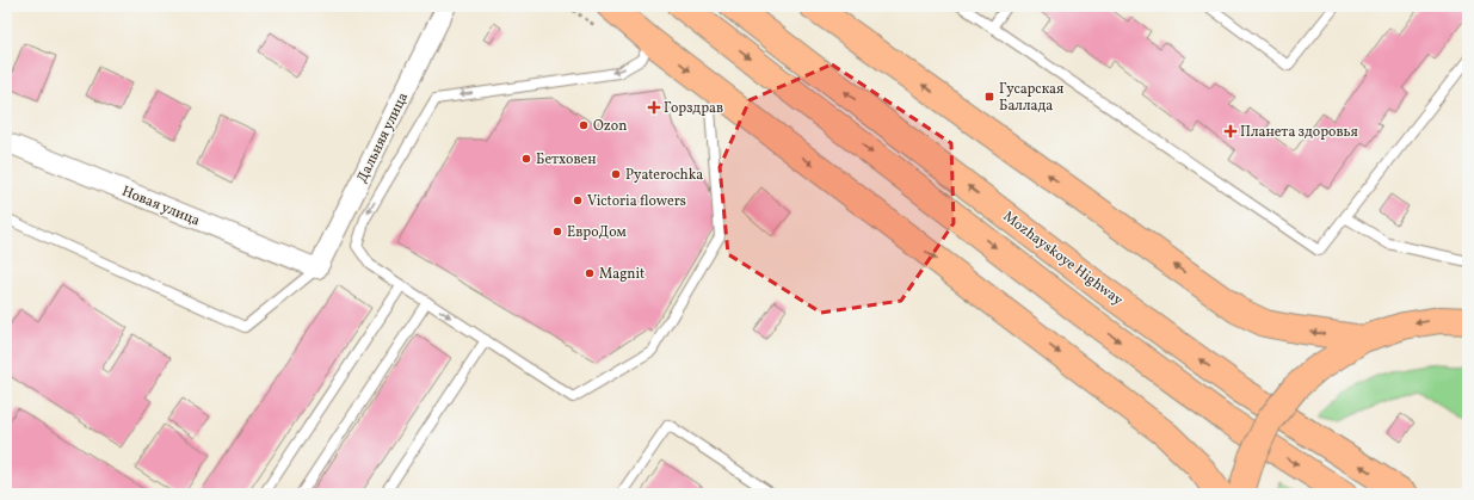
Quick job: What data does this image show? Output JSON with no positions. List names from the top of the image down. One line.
{"streets":{"main road":["Mozhayskoye Highway"],"street":["Дальняя улица","Новая улица"]},"crossings":[["Дальняя улица","Новая улица"]],"places":{"transit":["Гусарская Баллада"],"health":["Горздрав","Планета здоровья"],"other":["Ozon","Бетховен","Pyaterochka","Victoria flowers","ЕвроДом","Magnit"]}}
